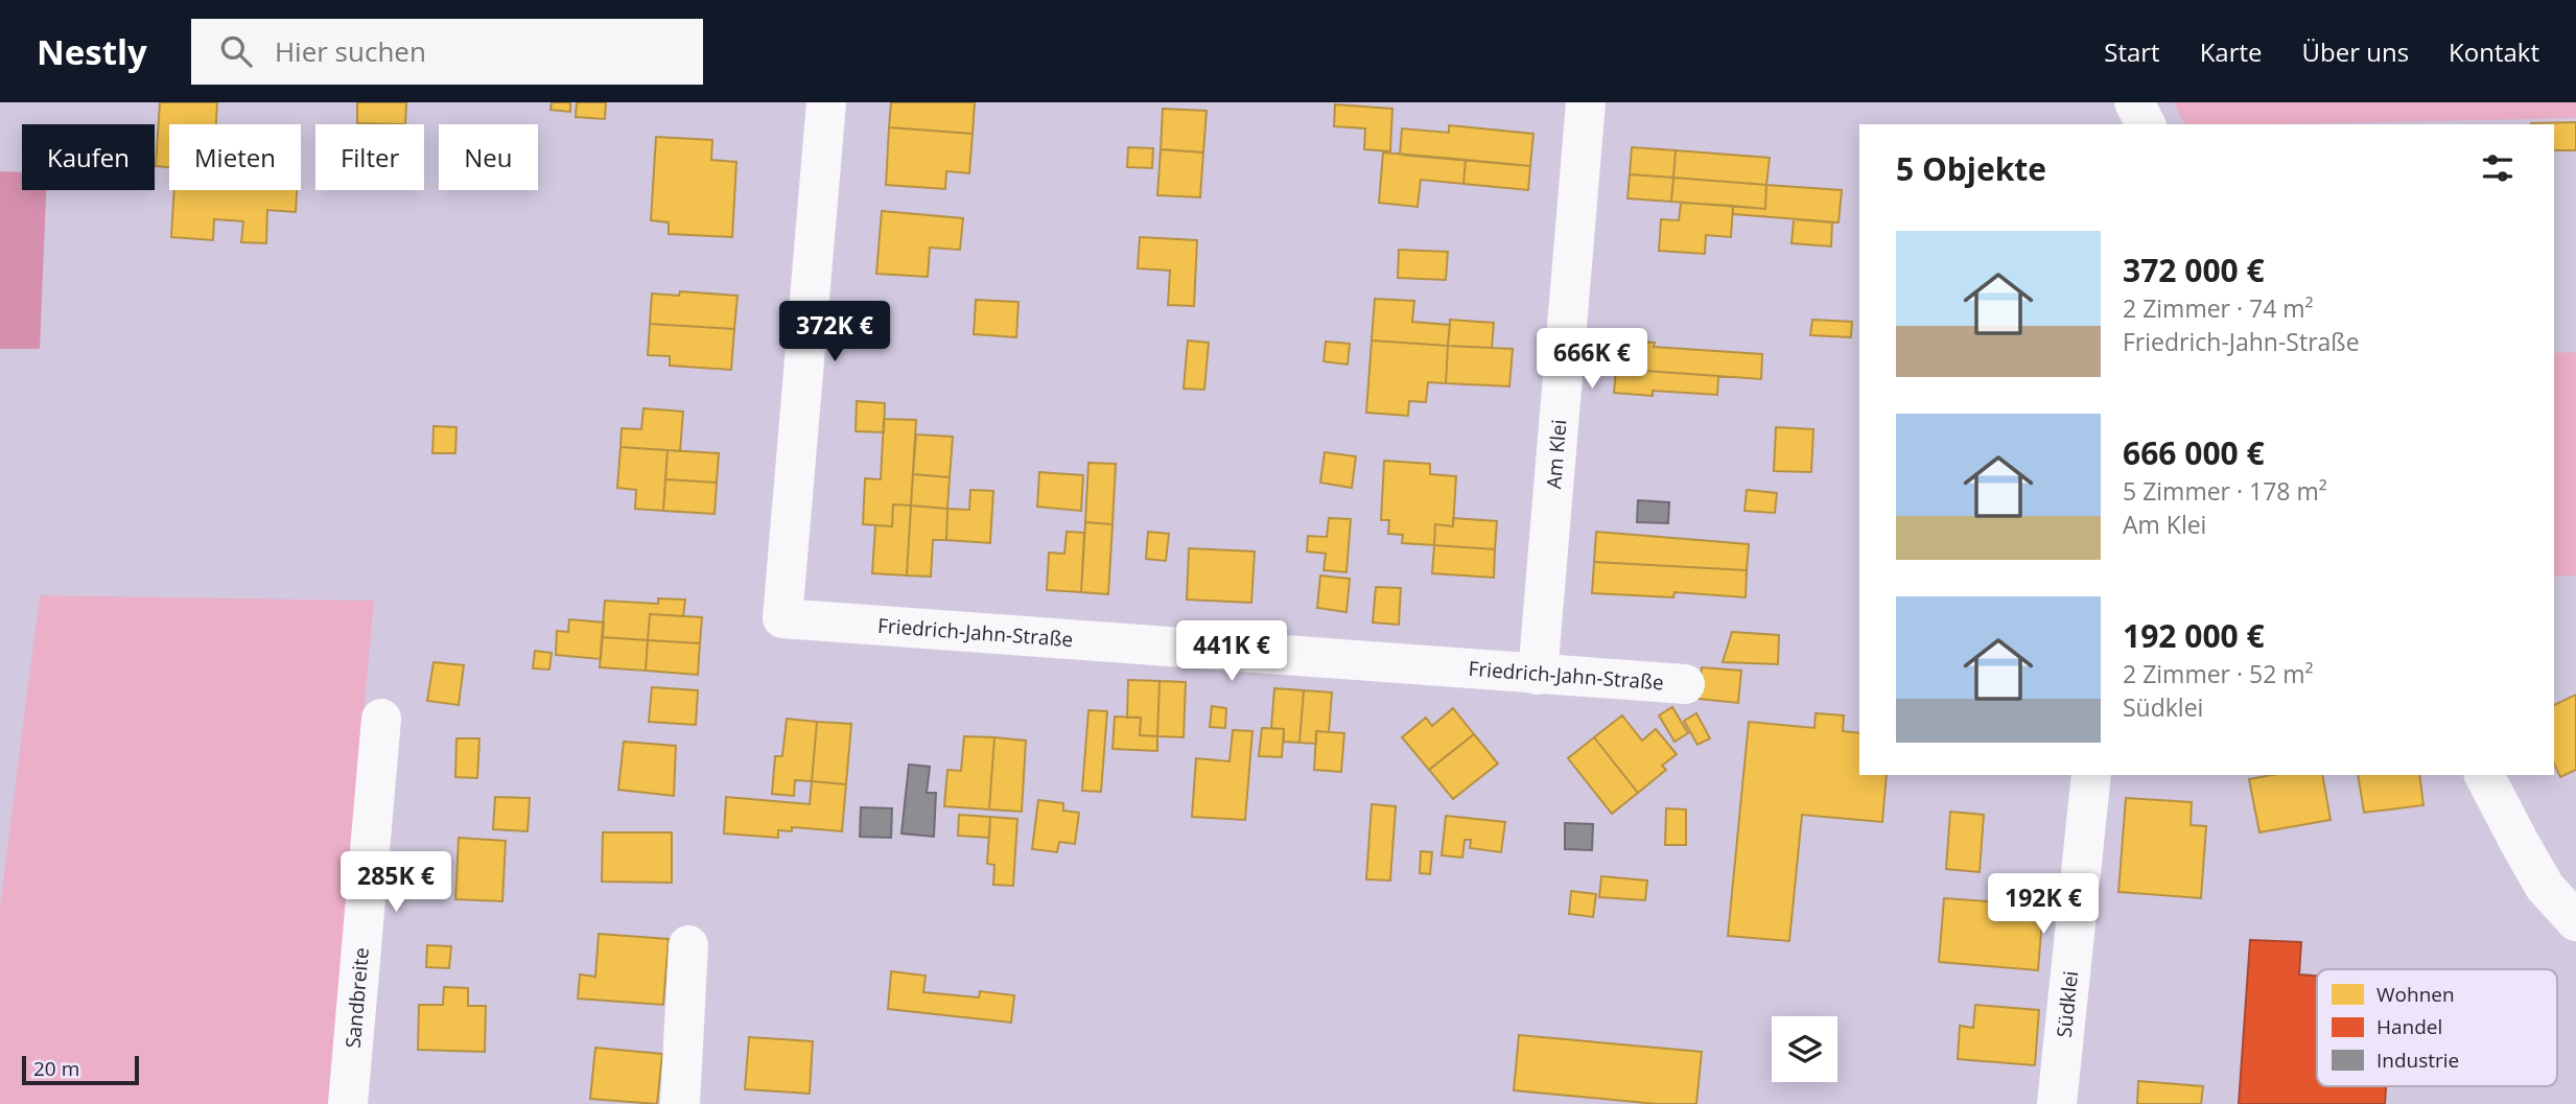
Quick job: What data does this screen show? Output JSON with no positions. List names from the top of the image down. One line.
{"streets":{"street":["Am Klei","Friedrich-Jahn-Straße","Sandbreite","Südklei"]},"crossings":[["Am Klei","Friedrich-Jahn-Straße"]],"legend":["Wohnen","Handel","Industrie"],"scale_bar":"20 m","page":{"header":"Nestly","search":"Hier suchen","nav":["Start","Karte","Über uns","Kontakt"],"chip":["Kaufen","Mieten","Filter","Neu"],"heading":"5 Objekte","list":[{"name":"372 000 €","note":"2 Zimmer · 74 m² · Friedrich-Jahn-Straße"},{"name":"666 000 €","note":"5 Zimmer · 178 m² · Am Klei"},{"name":"192 000 €","note":"2 Zimmer · 52 m² · Südklei"}],"price":["372K €","666K €","441K €","285K €","192K €"],"scale":"20 m"}}
